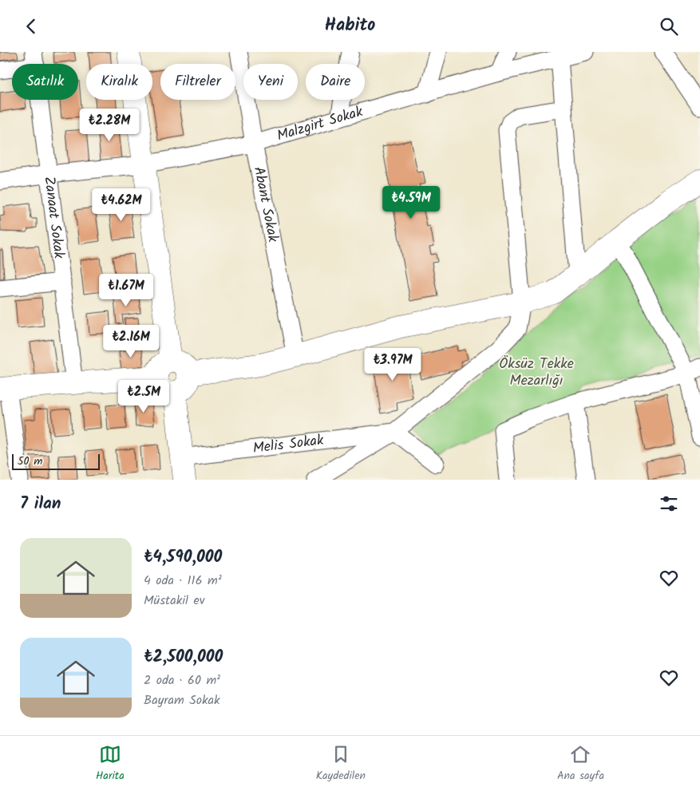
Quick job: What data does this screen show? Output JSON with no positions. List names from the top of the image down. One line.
{"streets":{"street":["Malzgirt Sokak","Abant Sokak","Zanaat Sokak","Melis Sokak"]},"crossings":[["Malzgirt Sokak","Abant Sokak"],["Malzgirt Sokak","Zanaat Sokak"]],"parks":["Öksüz Tekke Mezarlığı"],"scale_bar":"50 m","page":{"header":"Habito","chip":["Satılık","Kiralık","Filtreler","Yeni","Daire"],"price":["₺2.28M","₺4.59M","₺4.62M","₺1.67M","₺2.16M","₺3.97M","₺2.5M"],"scale":"50 m","heading":"7 ilan","list":[{"name":"₺4,590,000","note":"4 oda · 116 m² · Müstakil ev"},{"name":"₺2,500,000","note":"2 oda · 60 m² · Bayram Sokak"}],"tabs":["Harita","Kaydedilen","Ana sayfa"]}}
